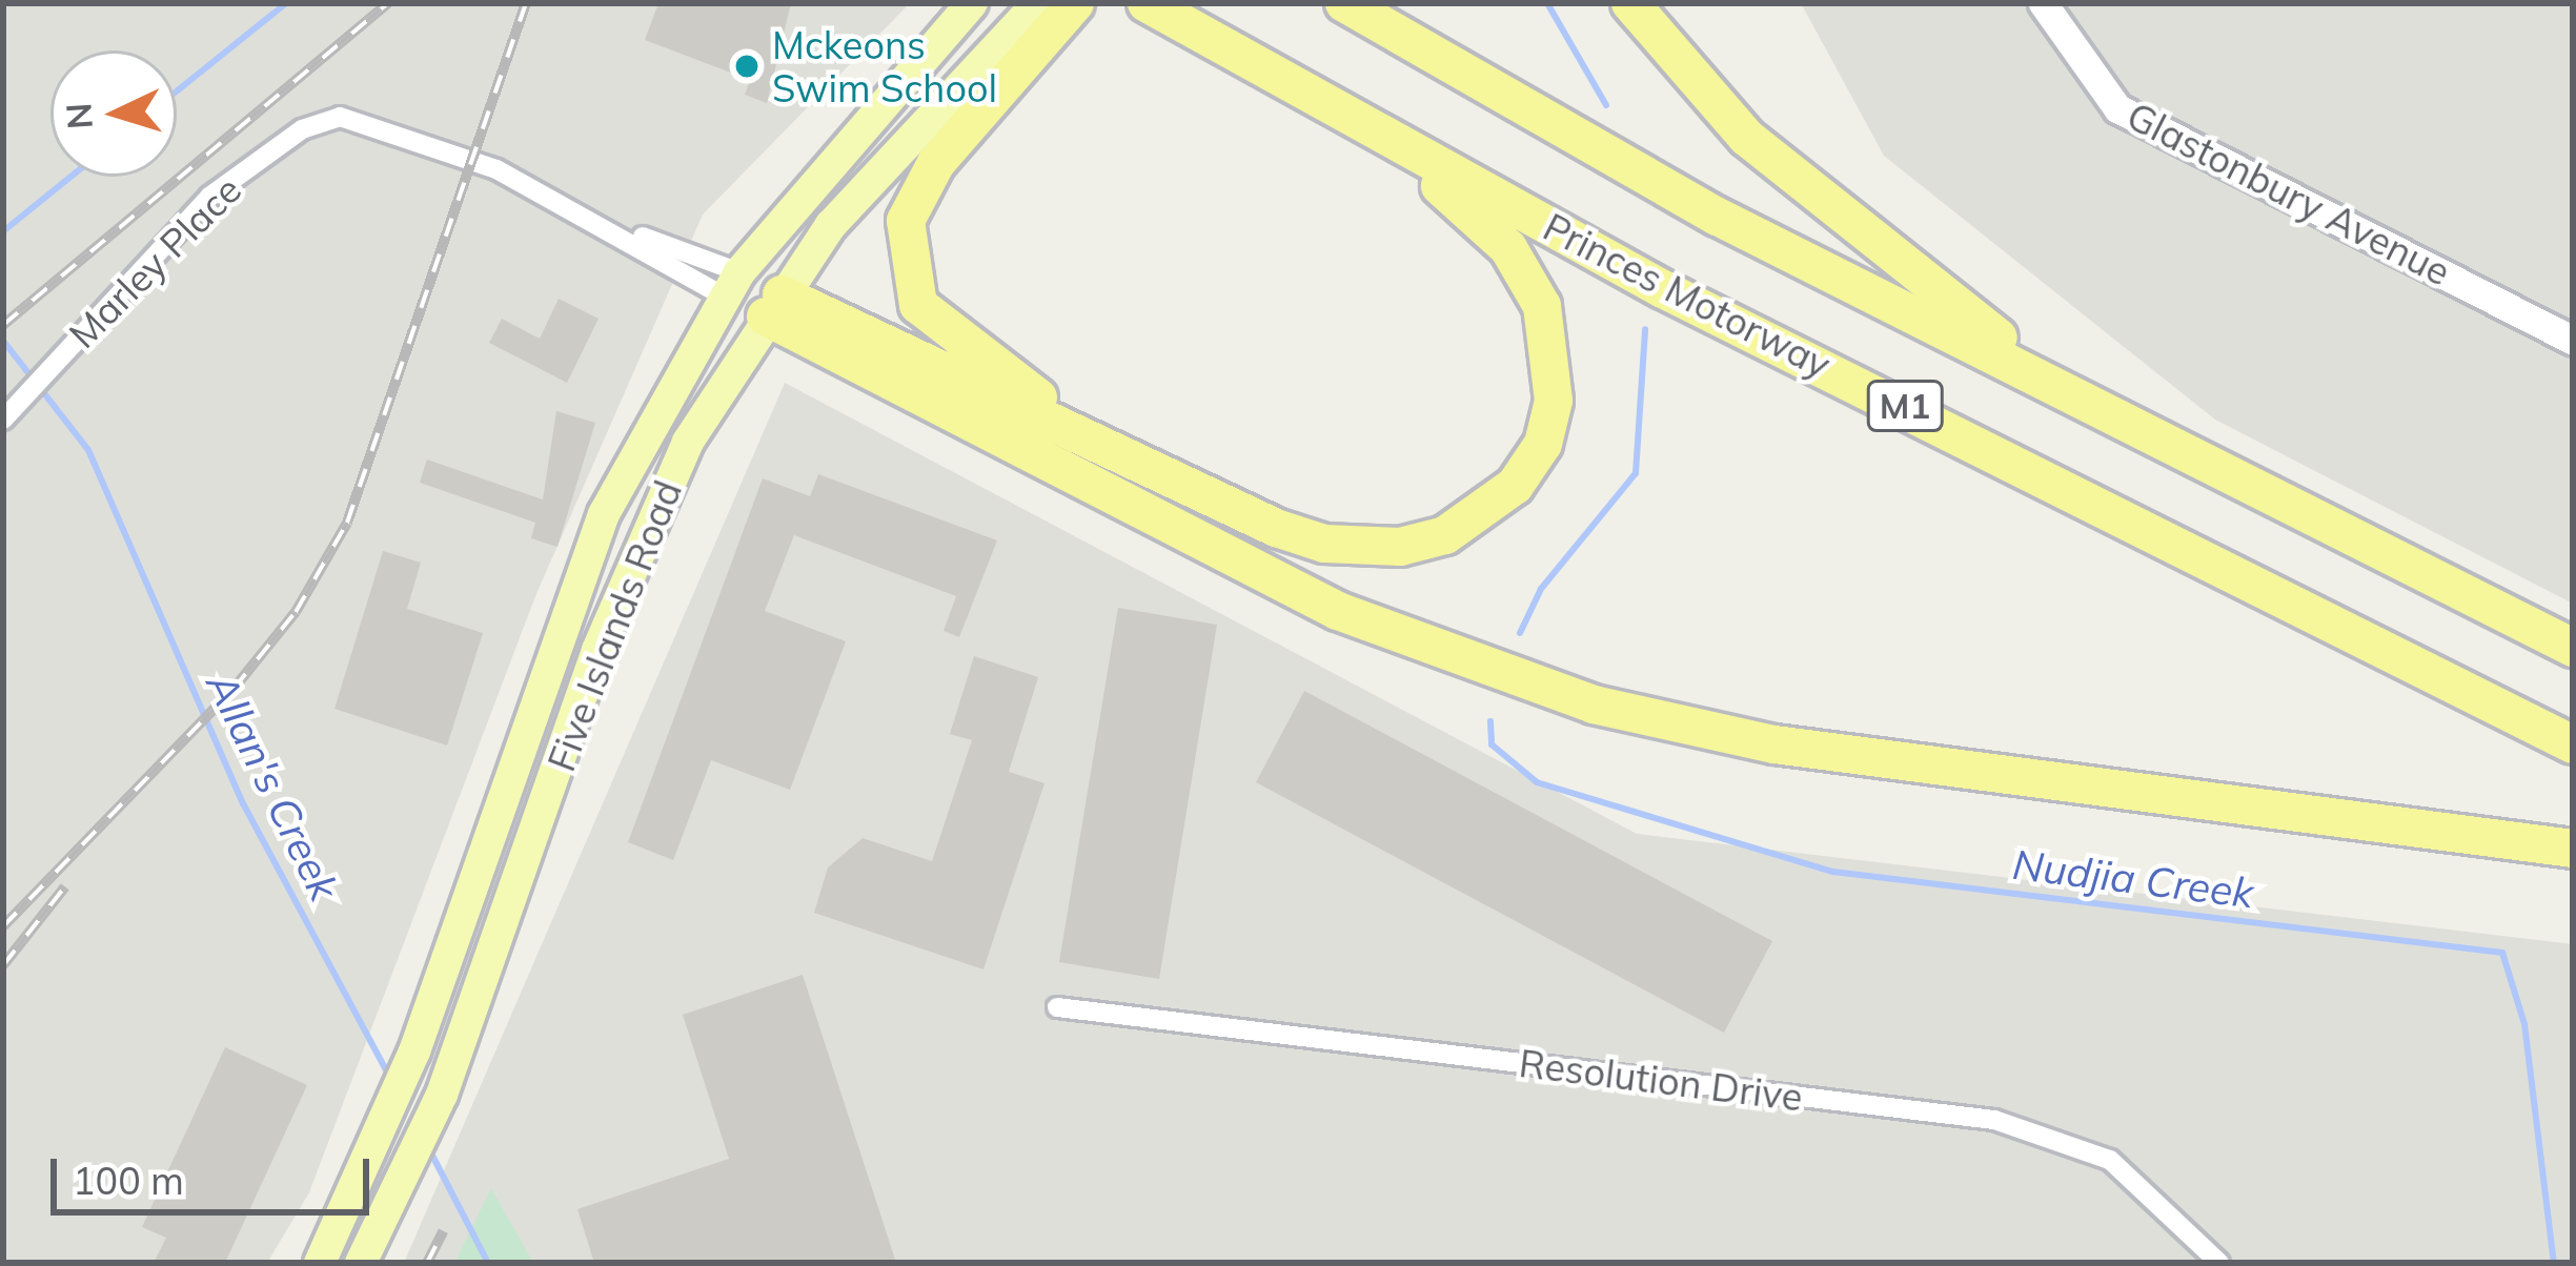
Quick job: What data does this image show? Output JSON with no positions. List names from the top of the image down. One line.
{"streets":{"highway":["Princes Motorway","M1"],"main road":["Glastonbury Avenue","Five Islands Road"],"street":["Marley Place","Resolution Drive"]},"crossings":[["Marley Place","Five Islands Road"]],"water":["Allan's Creek","Nudjia Creek"],"places":["Mckeons Swim School"],"scale_bar":"100 m","north":"left"}
